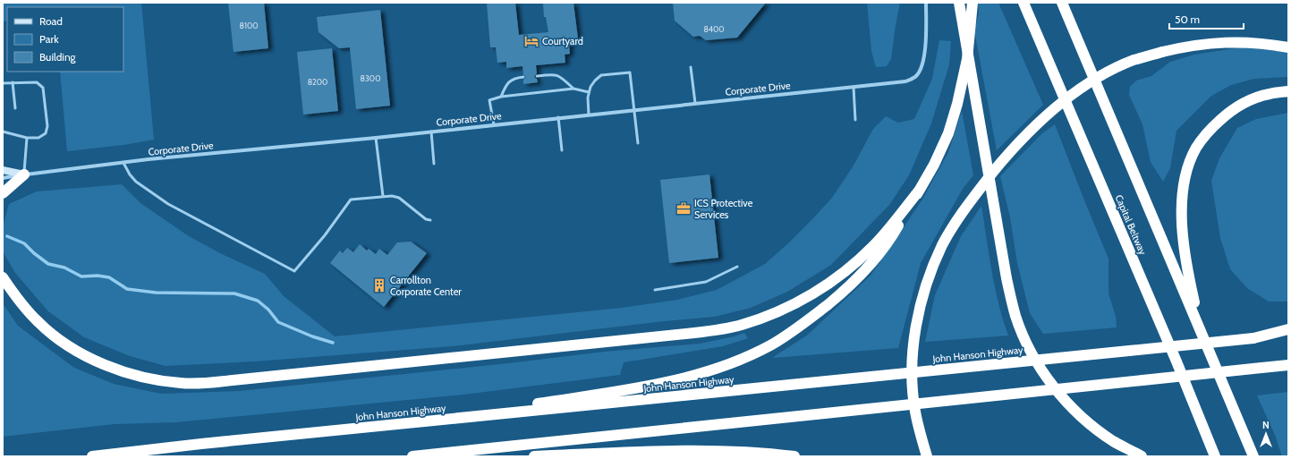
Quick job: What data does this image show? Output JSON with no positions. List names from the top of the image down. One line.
{"streets":{"highway":["Capital Beltway","John Hanson Highway"],"street":["Corporate Drive"]},"places":{"hotel":["Courtyard"],"office":["ICS Protective Services"],"building":["Carrollton Corporate Center"]},"house_numbers":["8100","8400","8300","8200"],"legend":["Road","Park","Building"],"scale_bar":"50 m","north":"top"}
